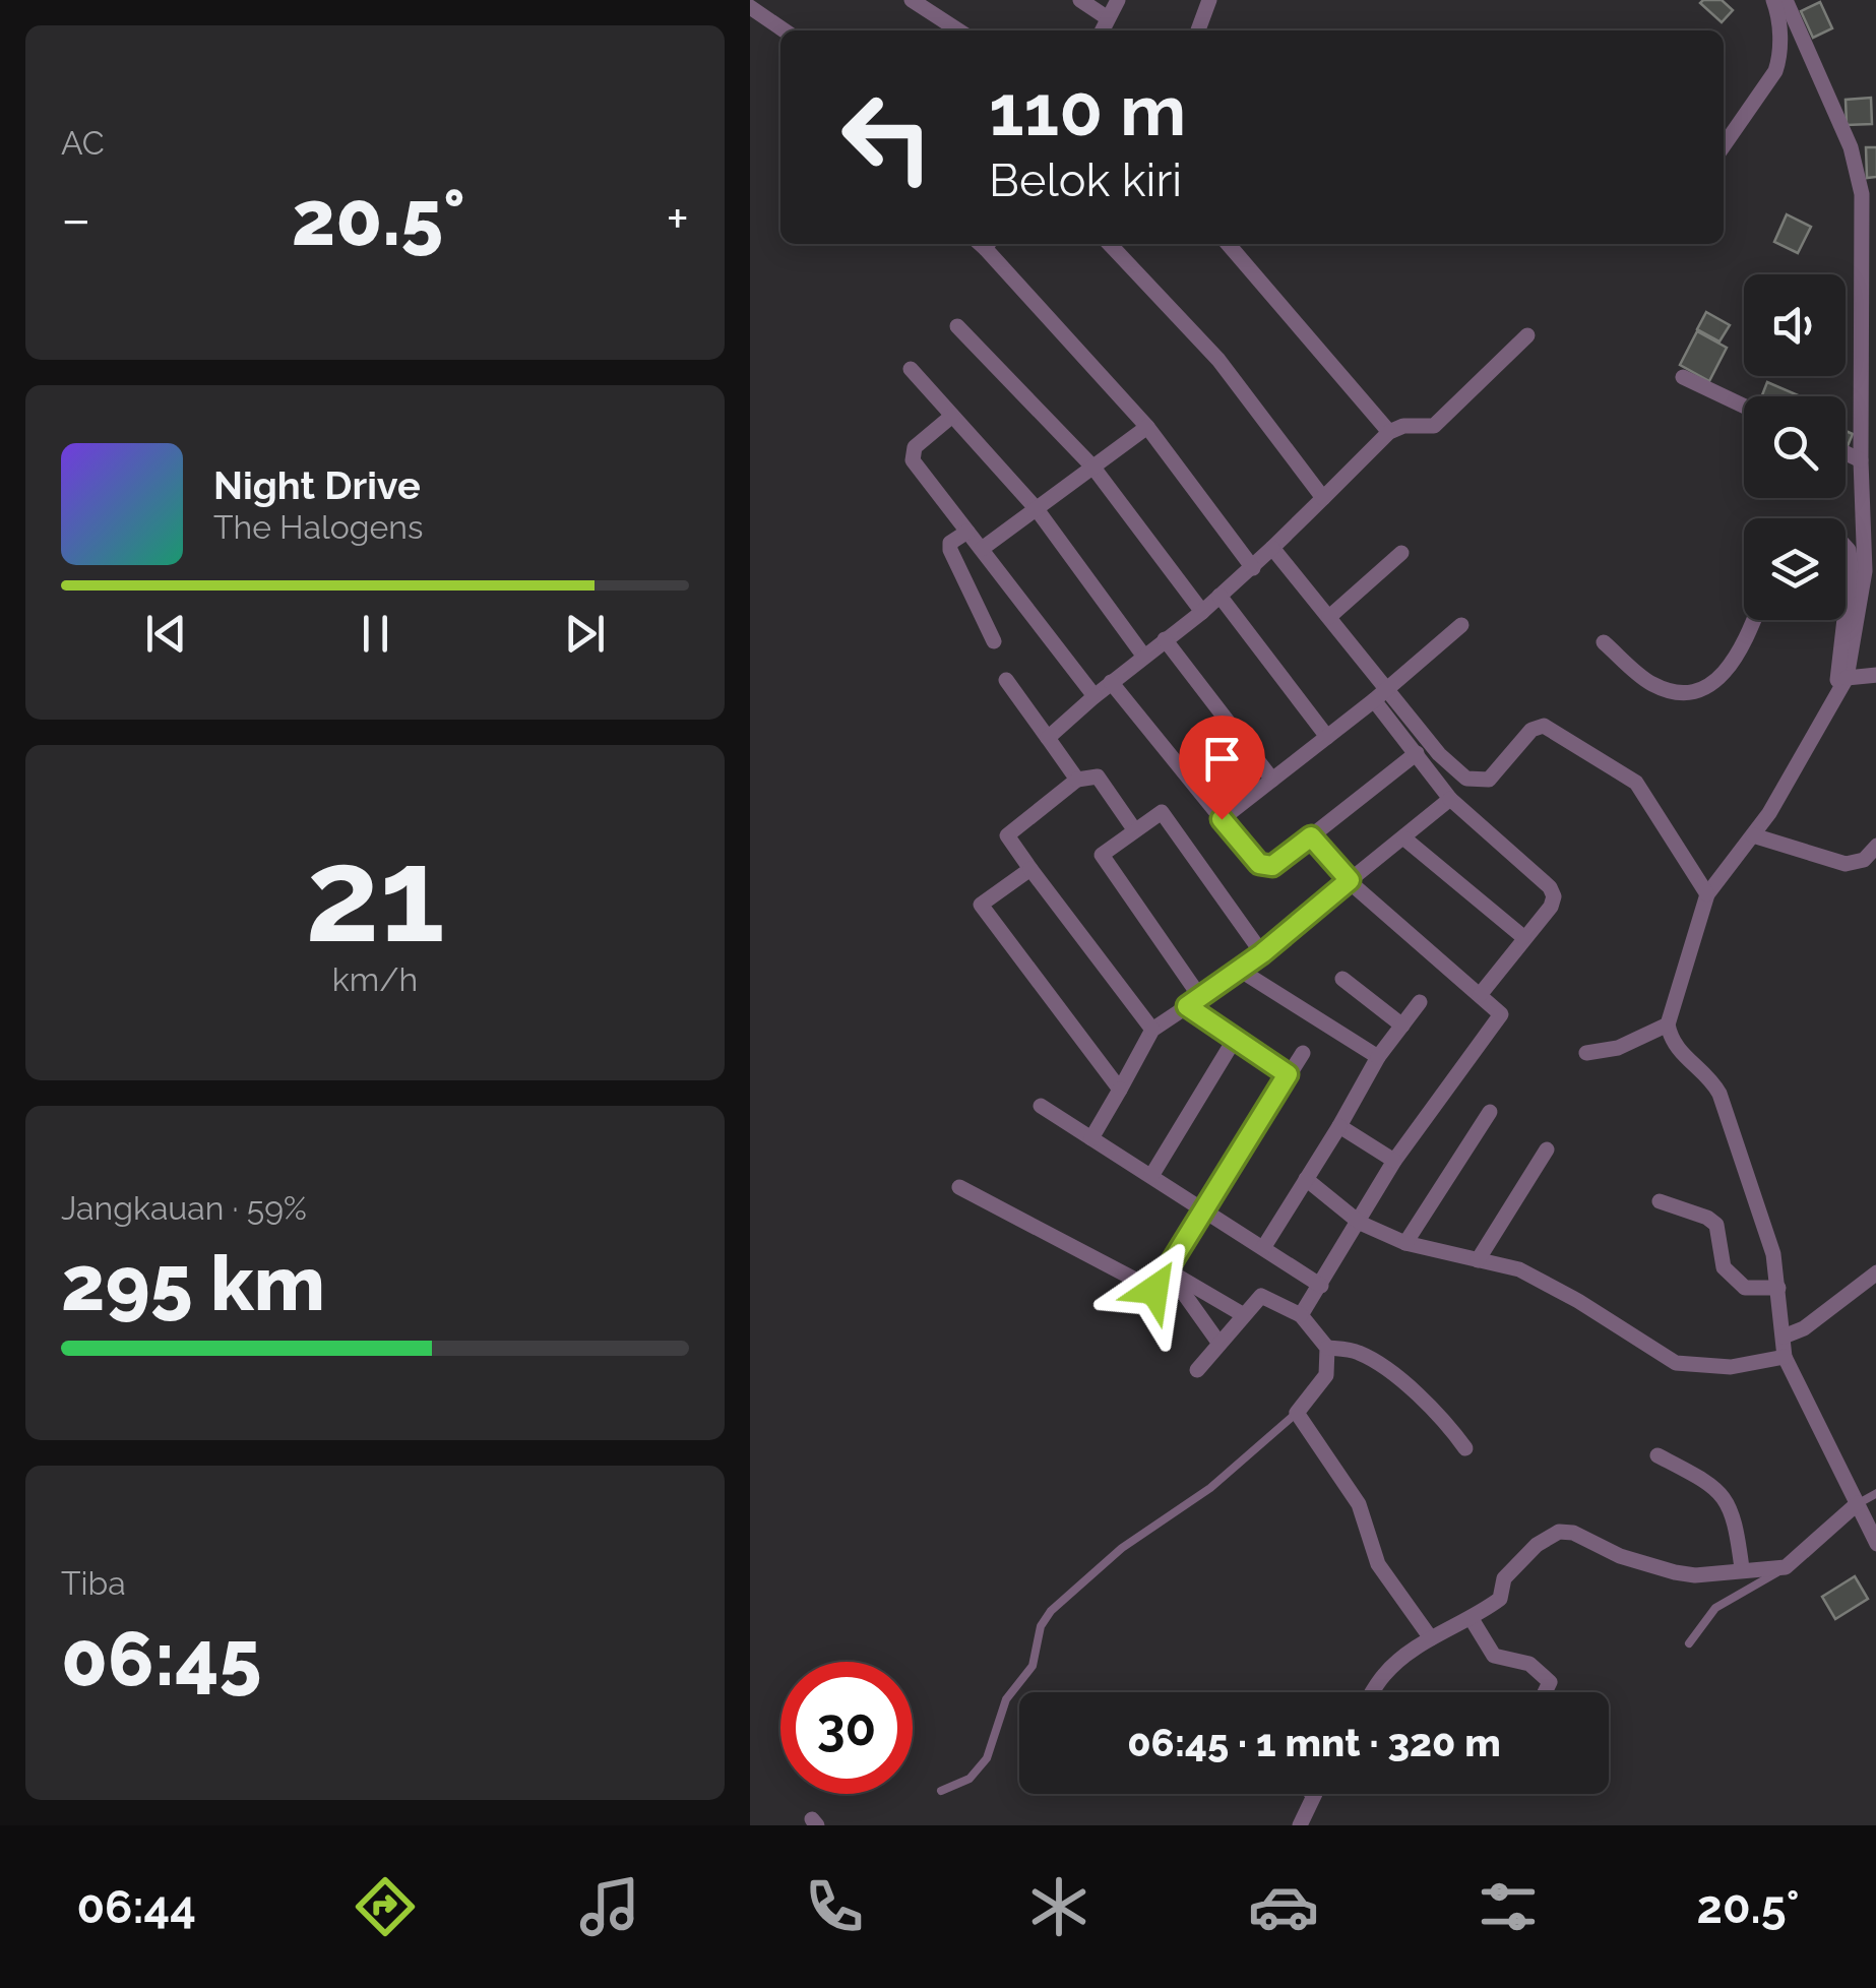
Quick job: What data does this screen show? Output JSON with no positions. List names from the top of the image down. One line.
{"page":{"tile":["AC",["21","km/h"],["Jangkauan · 59%","295 km"],["Tiba","06:45"]],"turn":["110 m","Belok kiri"],"heat":["−","20.5°","+"],"song":["Night Drive","The Halogens"],"limit":"30","trip":"06:45 · 1 mnt · 320 m","tabs":["06:44","20.5°"]}}
